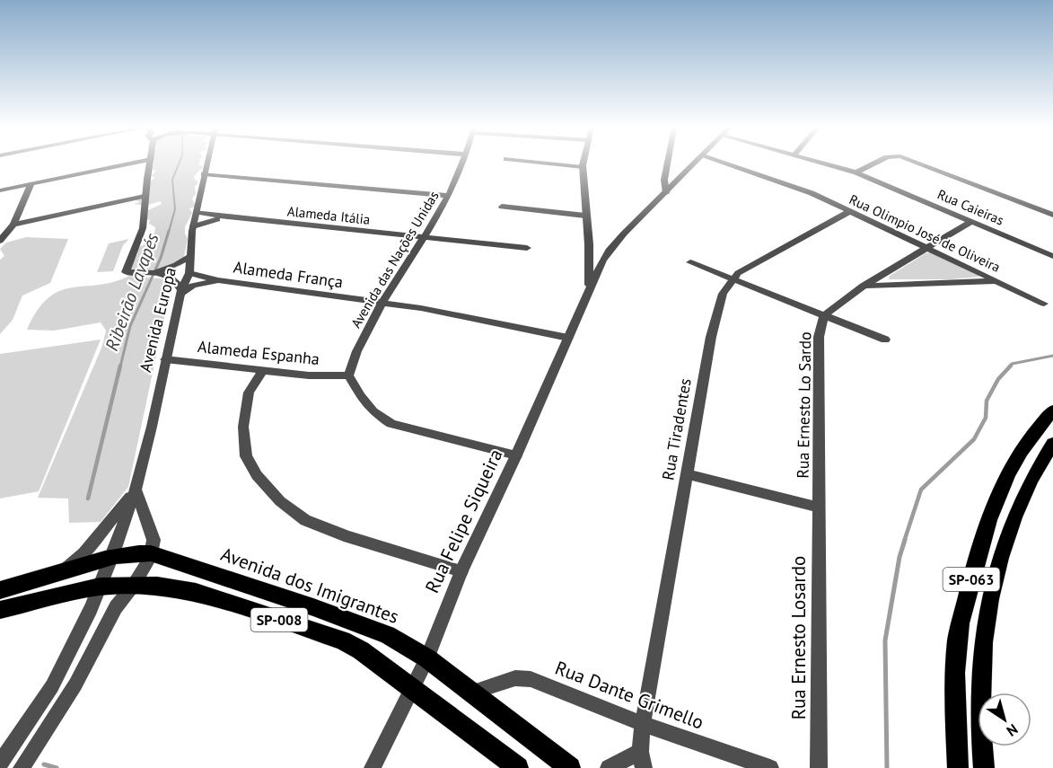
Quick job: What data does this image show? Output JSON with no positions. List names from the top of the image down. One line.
{"streets":{"main road":["SP-063","Avenida dos Imigrantes","SP-008"],"street":["Rua Caieiras","Alameda Itália","Rua Olimpio José de Oliveira","Avenida das Nações Unidas","Alameda França","Avenida Europa","Alameda Espanha","Rua Ernesto Lo Sardo","Rua Tiradentes","Rua Felipe Siqueira","Rua Ernesto Losardo","Rua Dante Grimello"]},"crossings":[["Rua Caieiras","Rua Ernesto Lo Sardo"],["Alameda Itália","Avenida das Nações Unidas"],["Alameda Itália","Avenida Europa"],["Rua Olimpio José de Oliveira","Rua Ernesto Lo Sardo"],["Avenida das Nações Unidas","Alameda França"],["Avenida das Nações Unidas","Alameda Espanha"],["Alameda França","Avenida Europa"],["Alameda França","Rua Felipe Siqueira"],["Avenida Europa","Alameda Espanha"],["Avenida Europa","Avenida dos Imigrantes"],["Avenida Europa","SP-008"],["Rua Ernesto Lo Sardo","Rua Ernesto Losardo"],["Rua Tiradentes","Rua Dante Grimello"],["Rua Felipe Siqueira","Avenida dos Imigrantes"],["Rua Felipe Siqueira","SP-008"],["Avenida dos Imigrantes","Rua Dante Grimello"]],"water":["Ribeirão Lavapés"],"north":"bottom right"}
